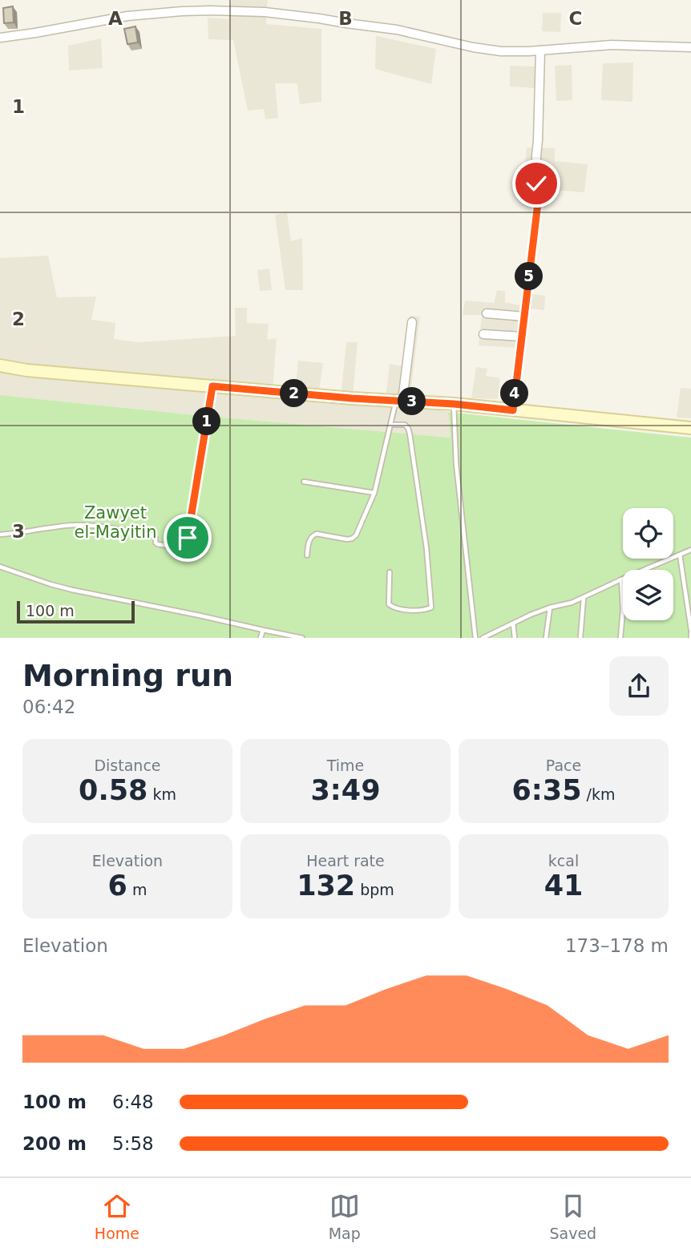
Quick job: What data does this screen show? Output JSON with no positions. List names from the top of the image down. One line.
{"parks":["Zawyet el-Mayitin"],"scale_bar":"100 m","page":{"pins":["5","2","4","3","1"],"scale":"100 m","heading":["Morning run","06:42"],"stats":[["Distance","0.58 km"],["Time","3:49"],["Pace","6:35 /km"],["Elevation","6 m"],["Heart rate","132 bpm"],["kcal","41"]],"chart":["Elevation","173–178 m"],"list":[{"name":"100 m","note":"6:48"},{"name":"200 m","note":"5:58"}],"tabs":["Home","Map","Saved"]},"grid":{"columns":["A","B","C"],"rows":["1","2","3"]}}
